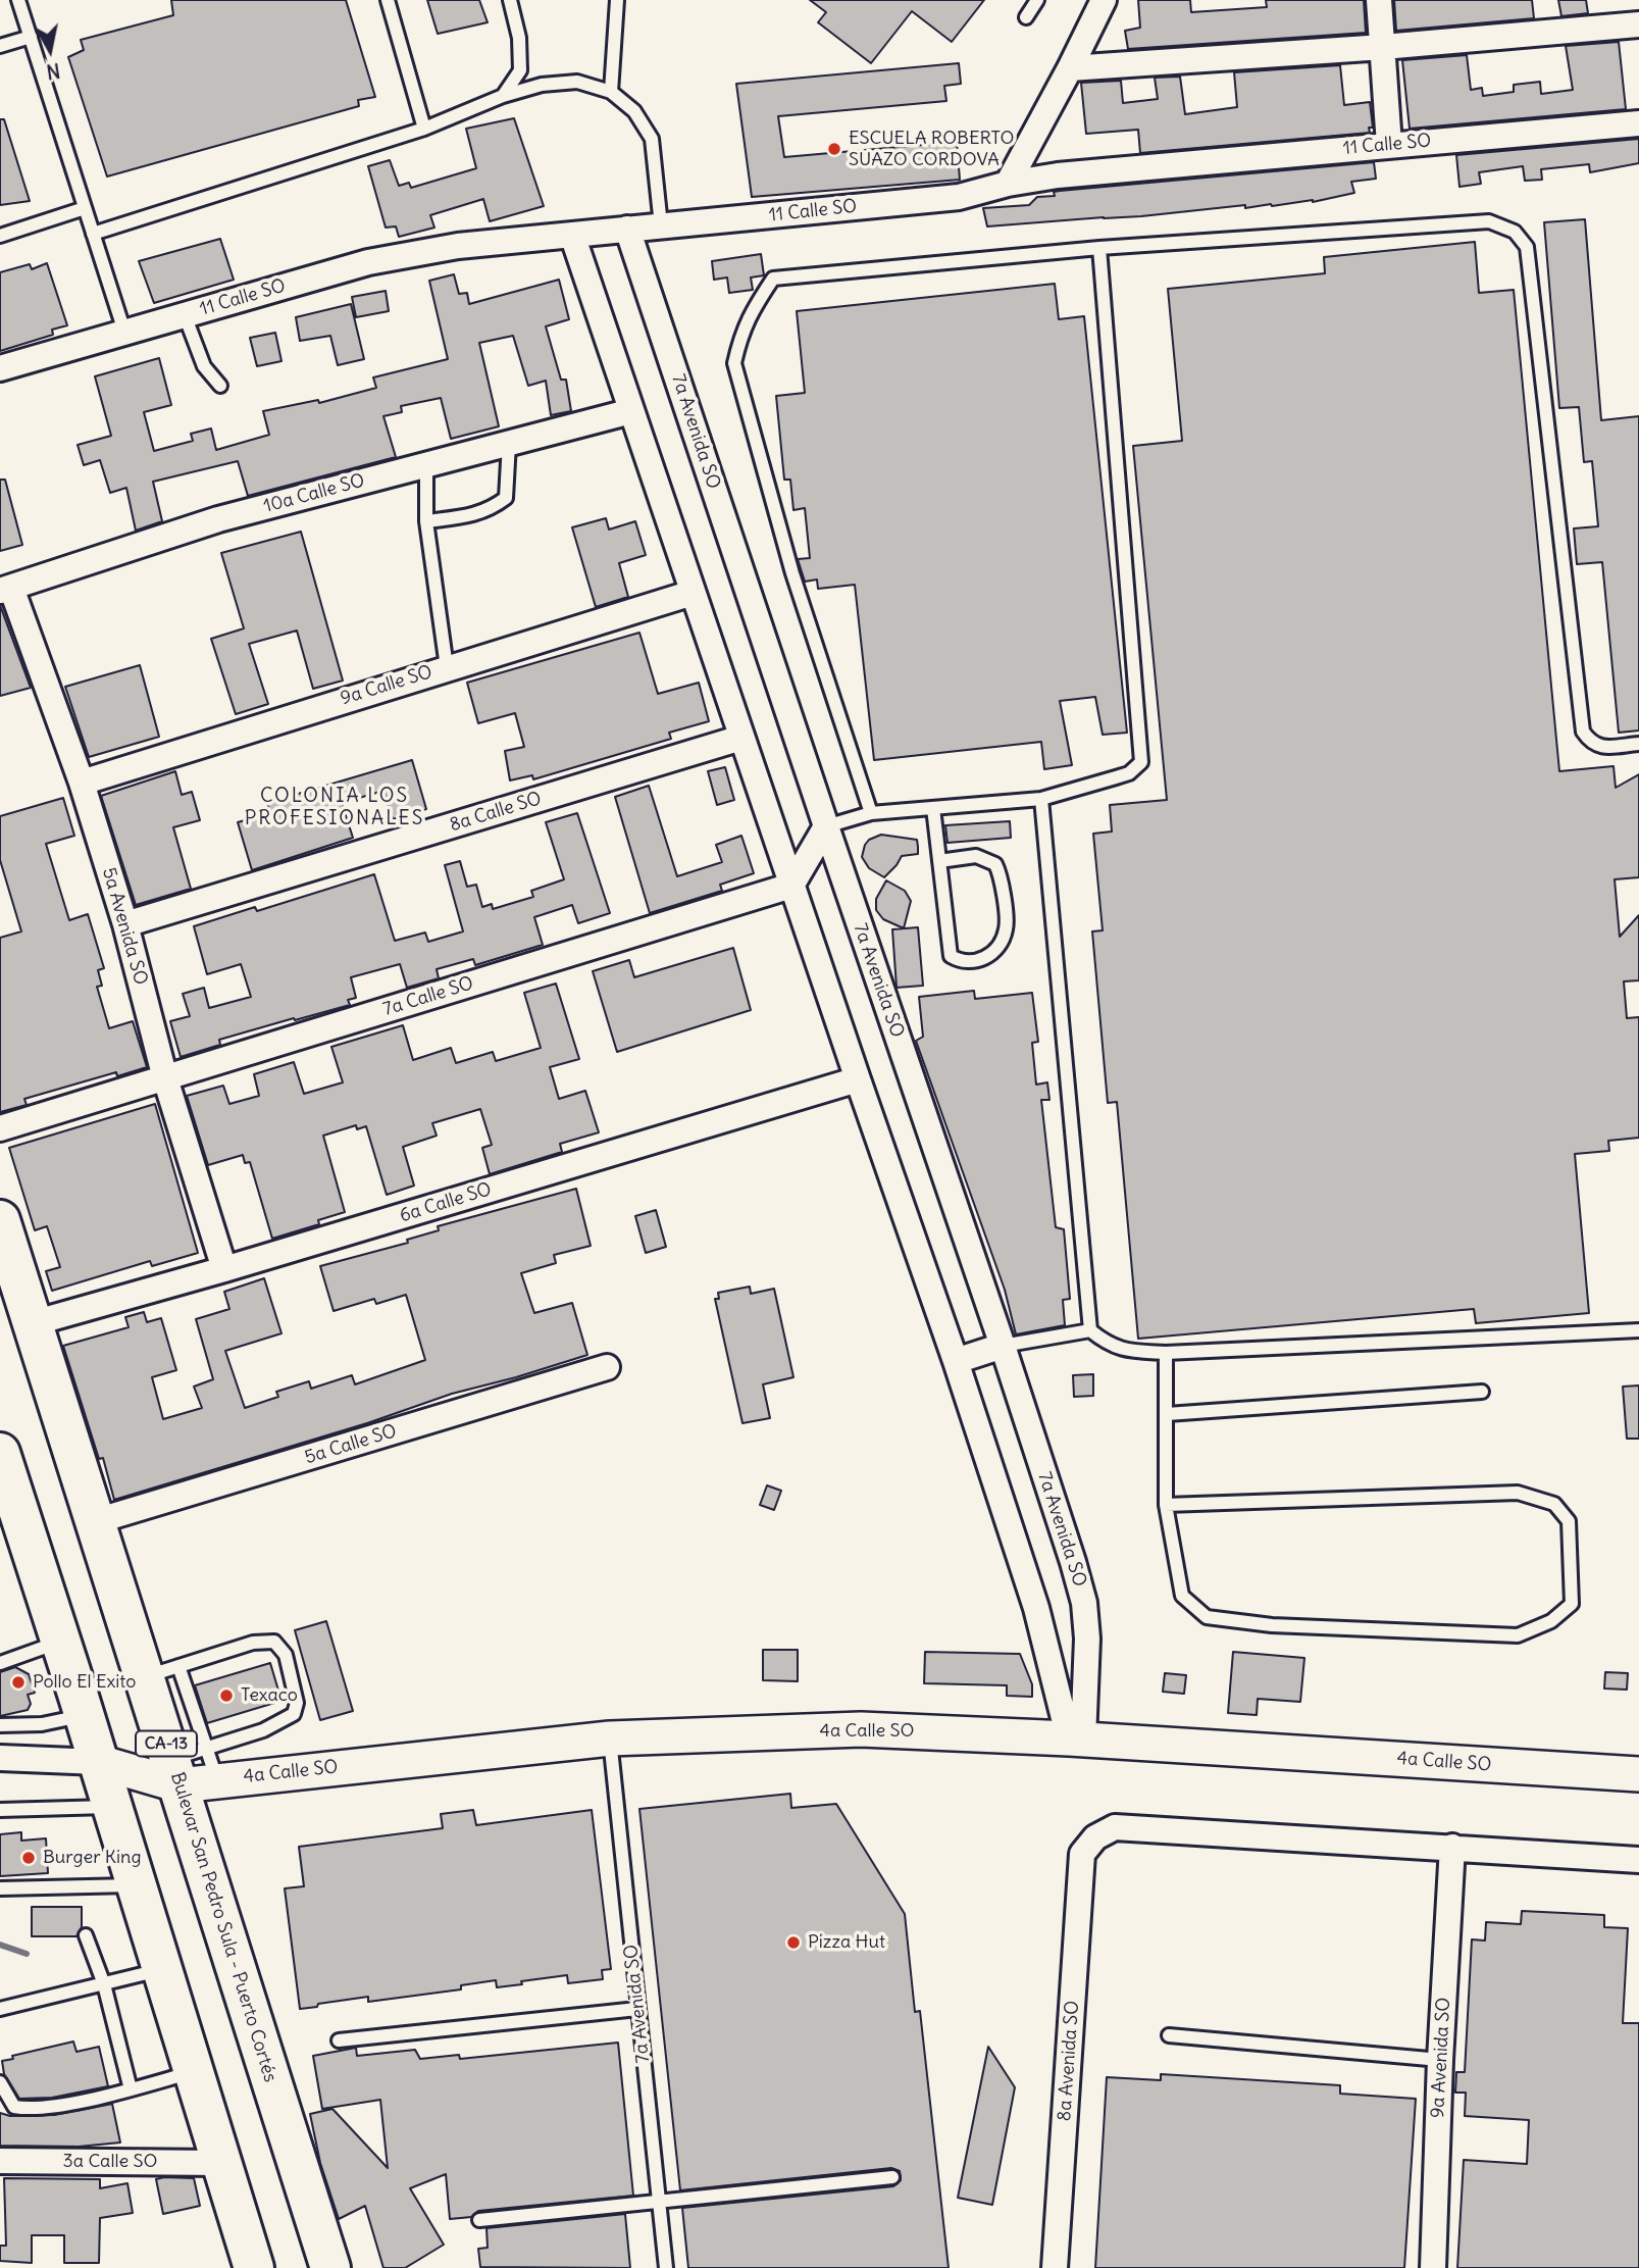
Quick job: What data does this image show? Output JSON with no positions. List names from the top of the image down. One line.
{"streets":{"highway":["CA-13","Bulevar San Pedro Sula - Puerto Cortés"],"street":["11 Calle SO","7a Avenida SO","10a Calle SO","9a Calle SO","8a Calle SO","5a Avenida SO","7a Calle SO","6a Calle SO","5a Calle SO","4a Calle SO","9a Avenida SO","8a Avenida SO","3a Calle SO"]},"crossings":[["11 Calle SO","7a Avenida SO"],["7a Avenida SO","4a Calle SO"],["10a Calle SO","5a Avenida SO"],["9a Calle SO","5a Avenida SO"],["8a Calle SO","5a Avenida SO"],["5a Avenida SO","7a Calle SO"],["5a Avenida SO","6a Calle SO"],["6a Calle SO","Bulevar San Pedro Sula - Puerto Cortés"],["5a Calle SO","Bulevar San Pedro Sula - Puerto Cortés"],["4a Calle SO","Bulevar San Pedro Sula - Puerto Cortés"],["9a Avenida SO","8a Avenida SO"]],"districts":["COLONIA LOS PROFESIONALES"],"places":["ESCUELA ROBERTO SUAZO CORDOVA","Pollo El Exito","Texaco","Burger King","Pizza Hut"],"north":"bottom"}
